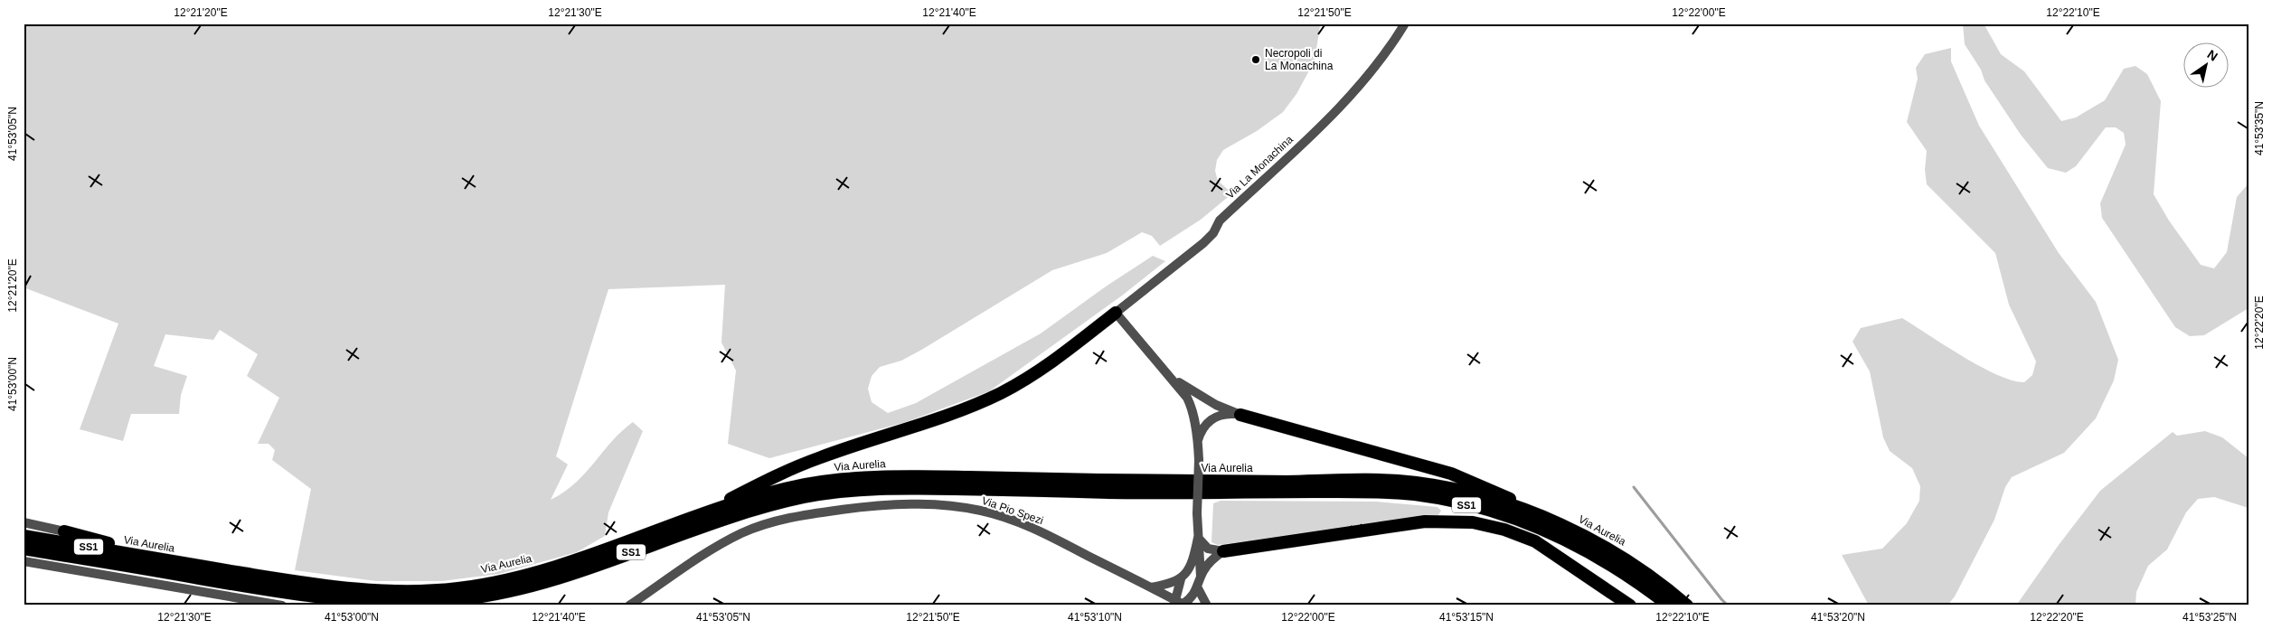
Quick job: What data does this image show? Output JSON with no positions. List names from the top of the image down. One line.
{"streets":{"highway":["Via Aurelia","SS1"],"street":["Via La Monachina","Via Pio Spezi"]},"places":["Necropoli di La Monachina"],"north":"top right","coordinates":["12°21'20\"E","12°21'30\"E","12°21'40\"E","12°21'50\"E","12°22'00\"E","12°22'10\"E","41°53'35\"N","41°53'05\"N","12°22'20\"E","41°53'00\"N","41°53'10\"N","41°53'15\"N","41°53'20\"N","41°53'25\"N"]}
